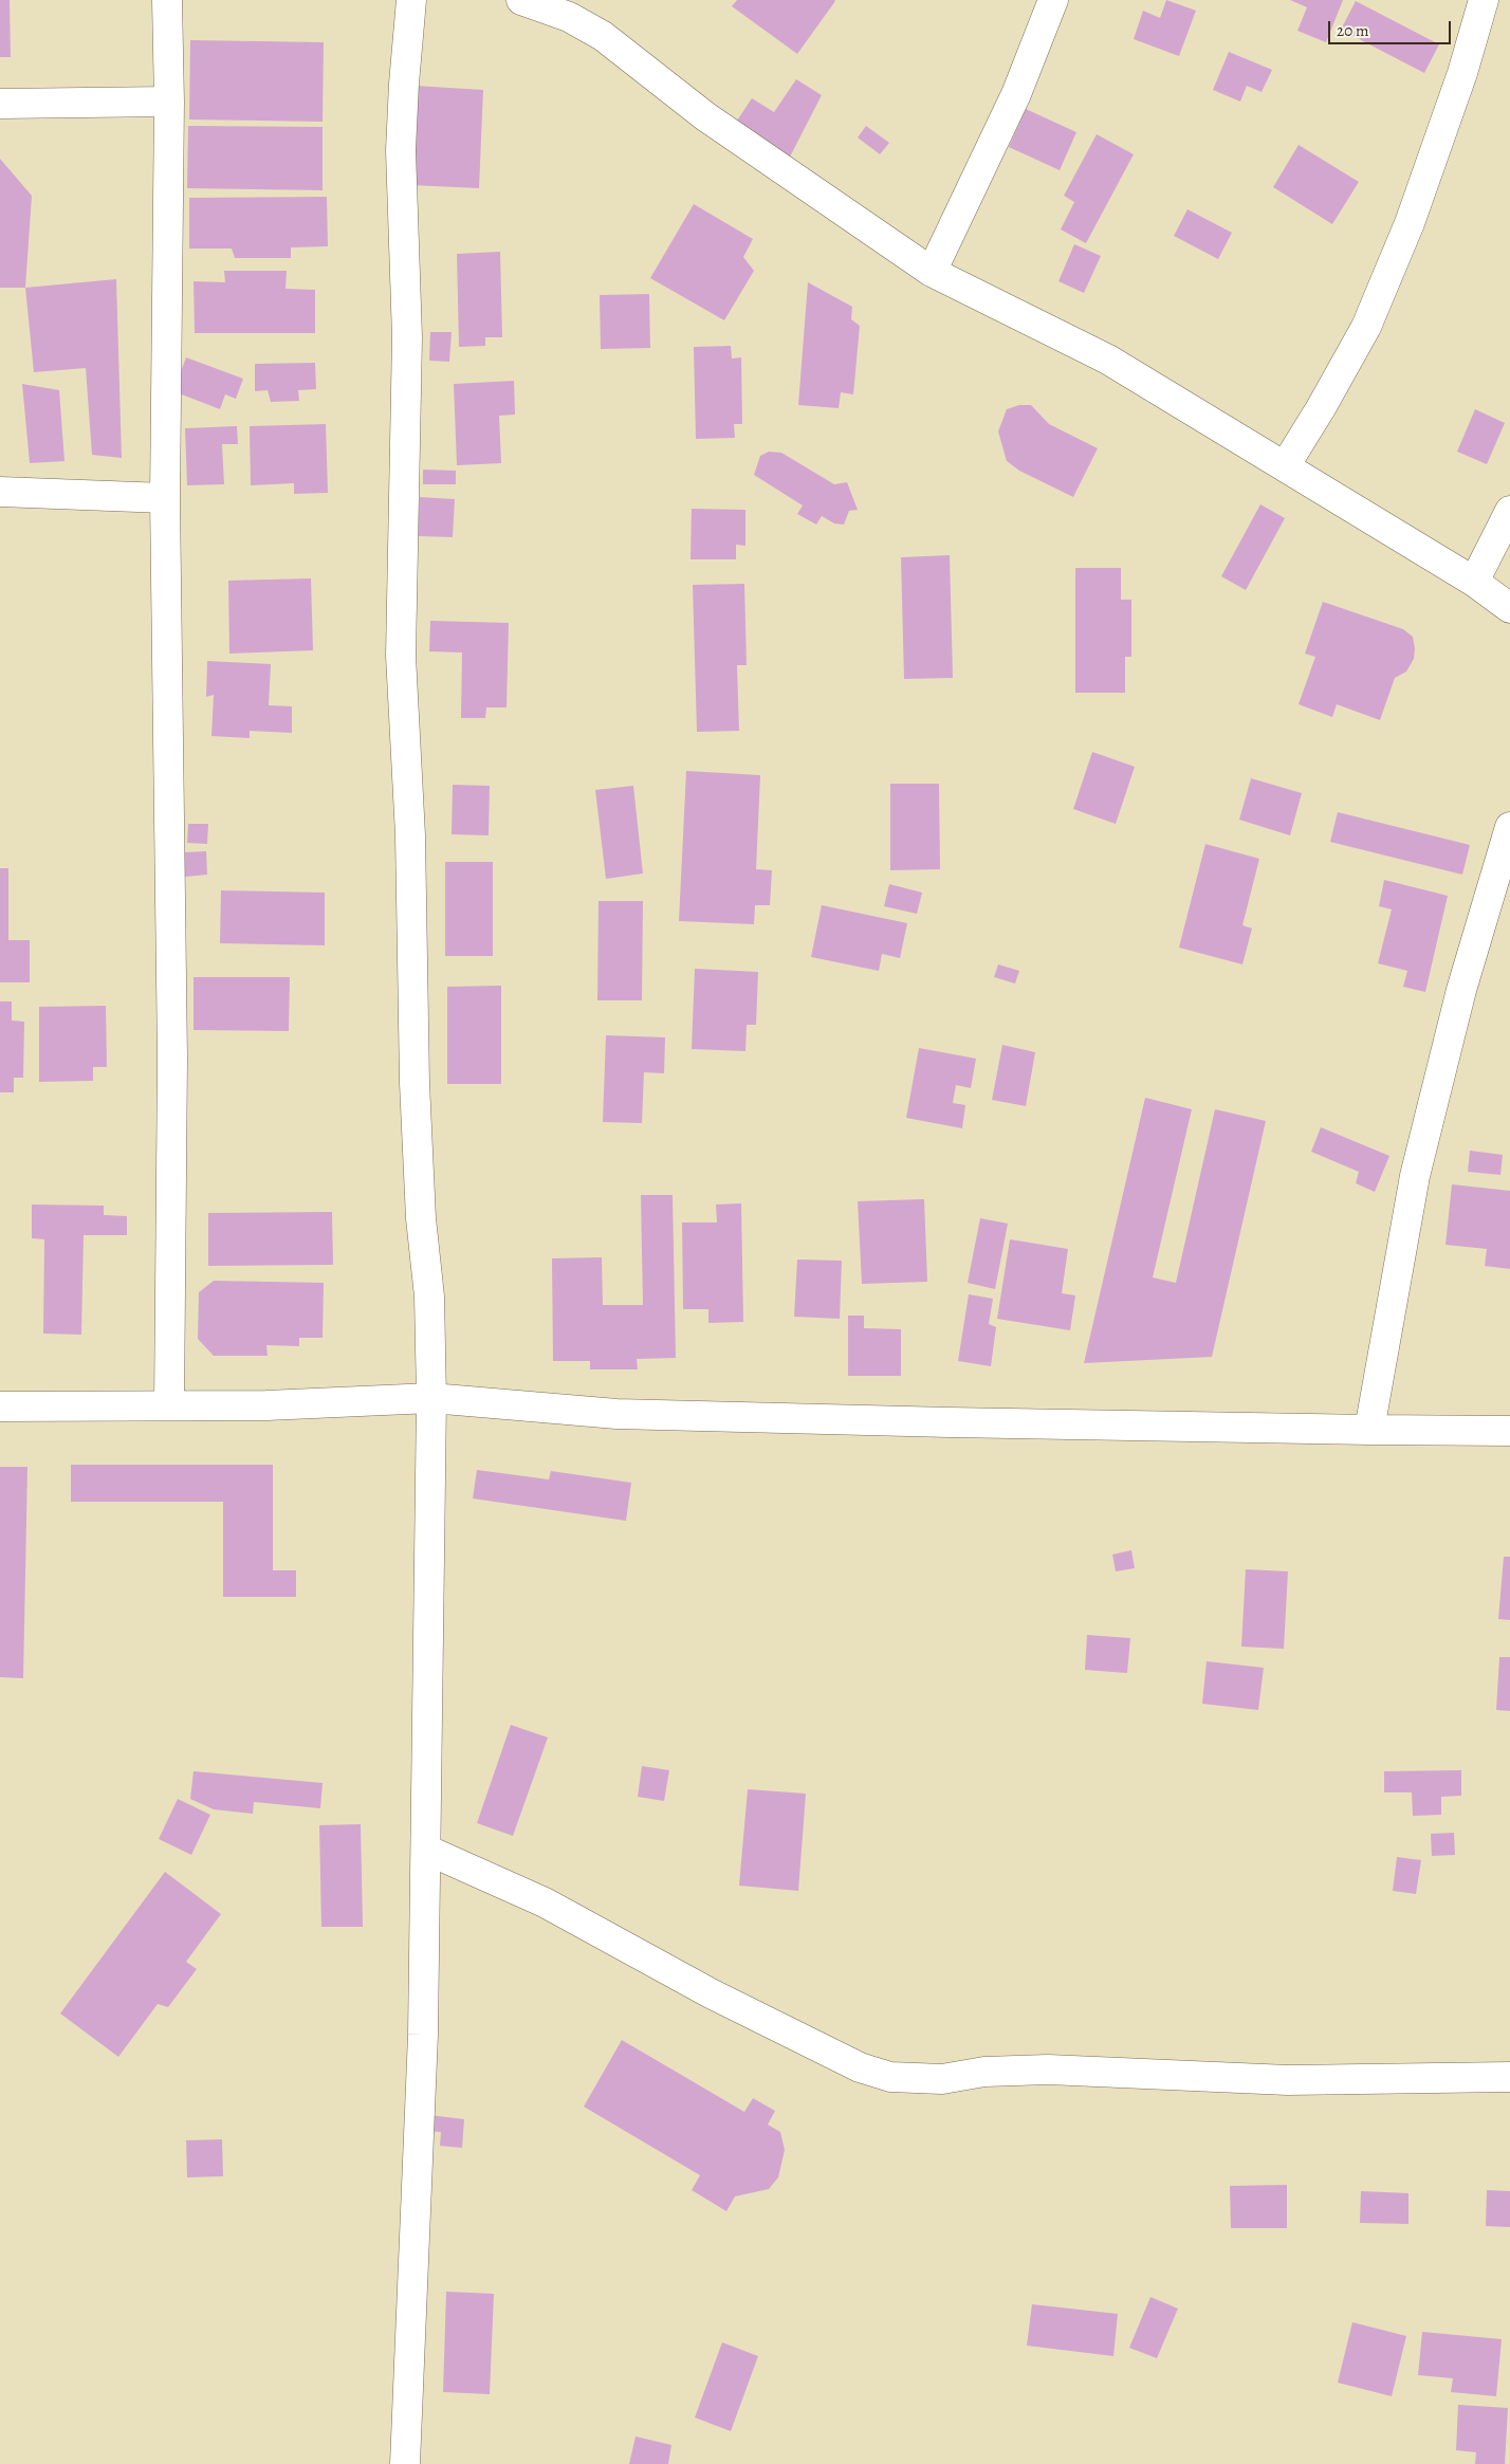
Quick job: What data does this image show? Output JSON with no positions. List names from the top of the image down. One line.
{"scale_bar":"20 m"}
